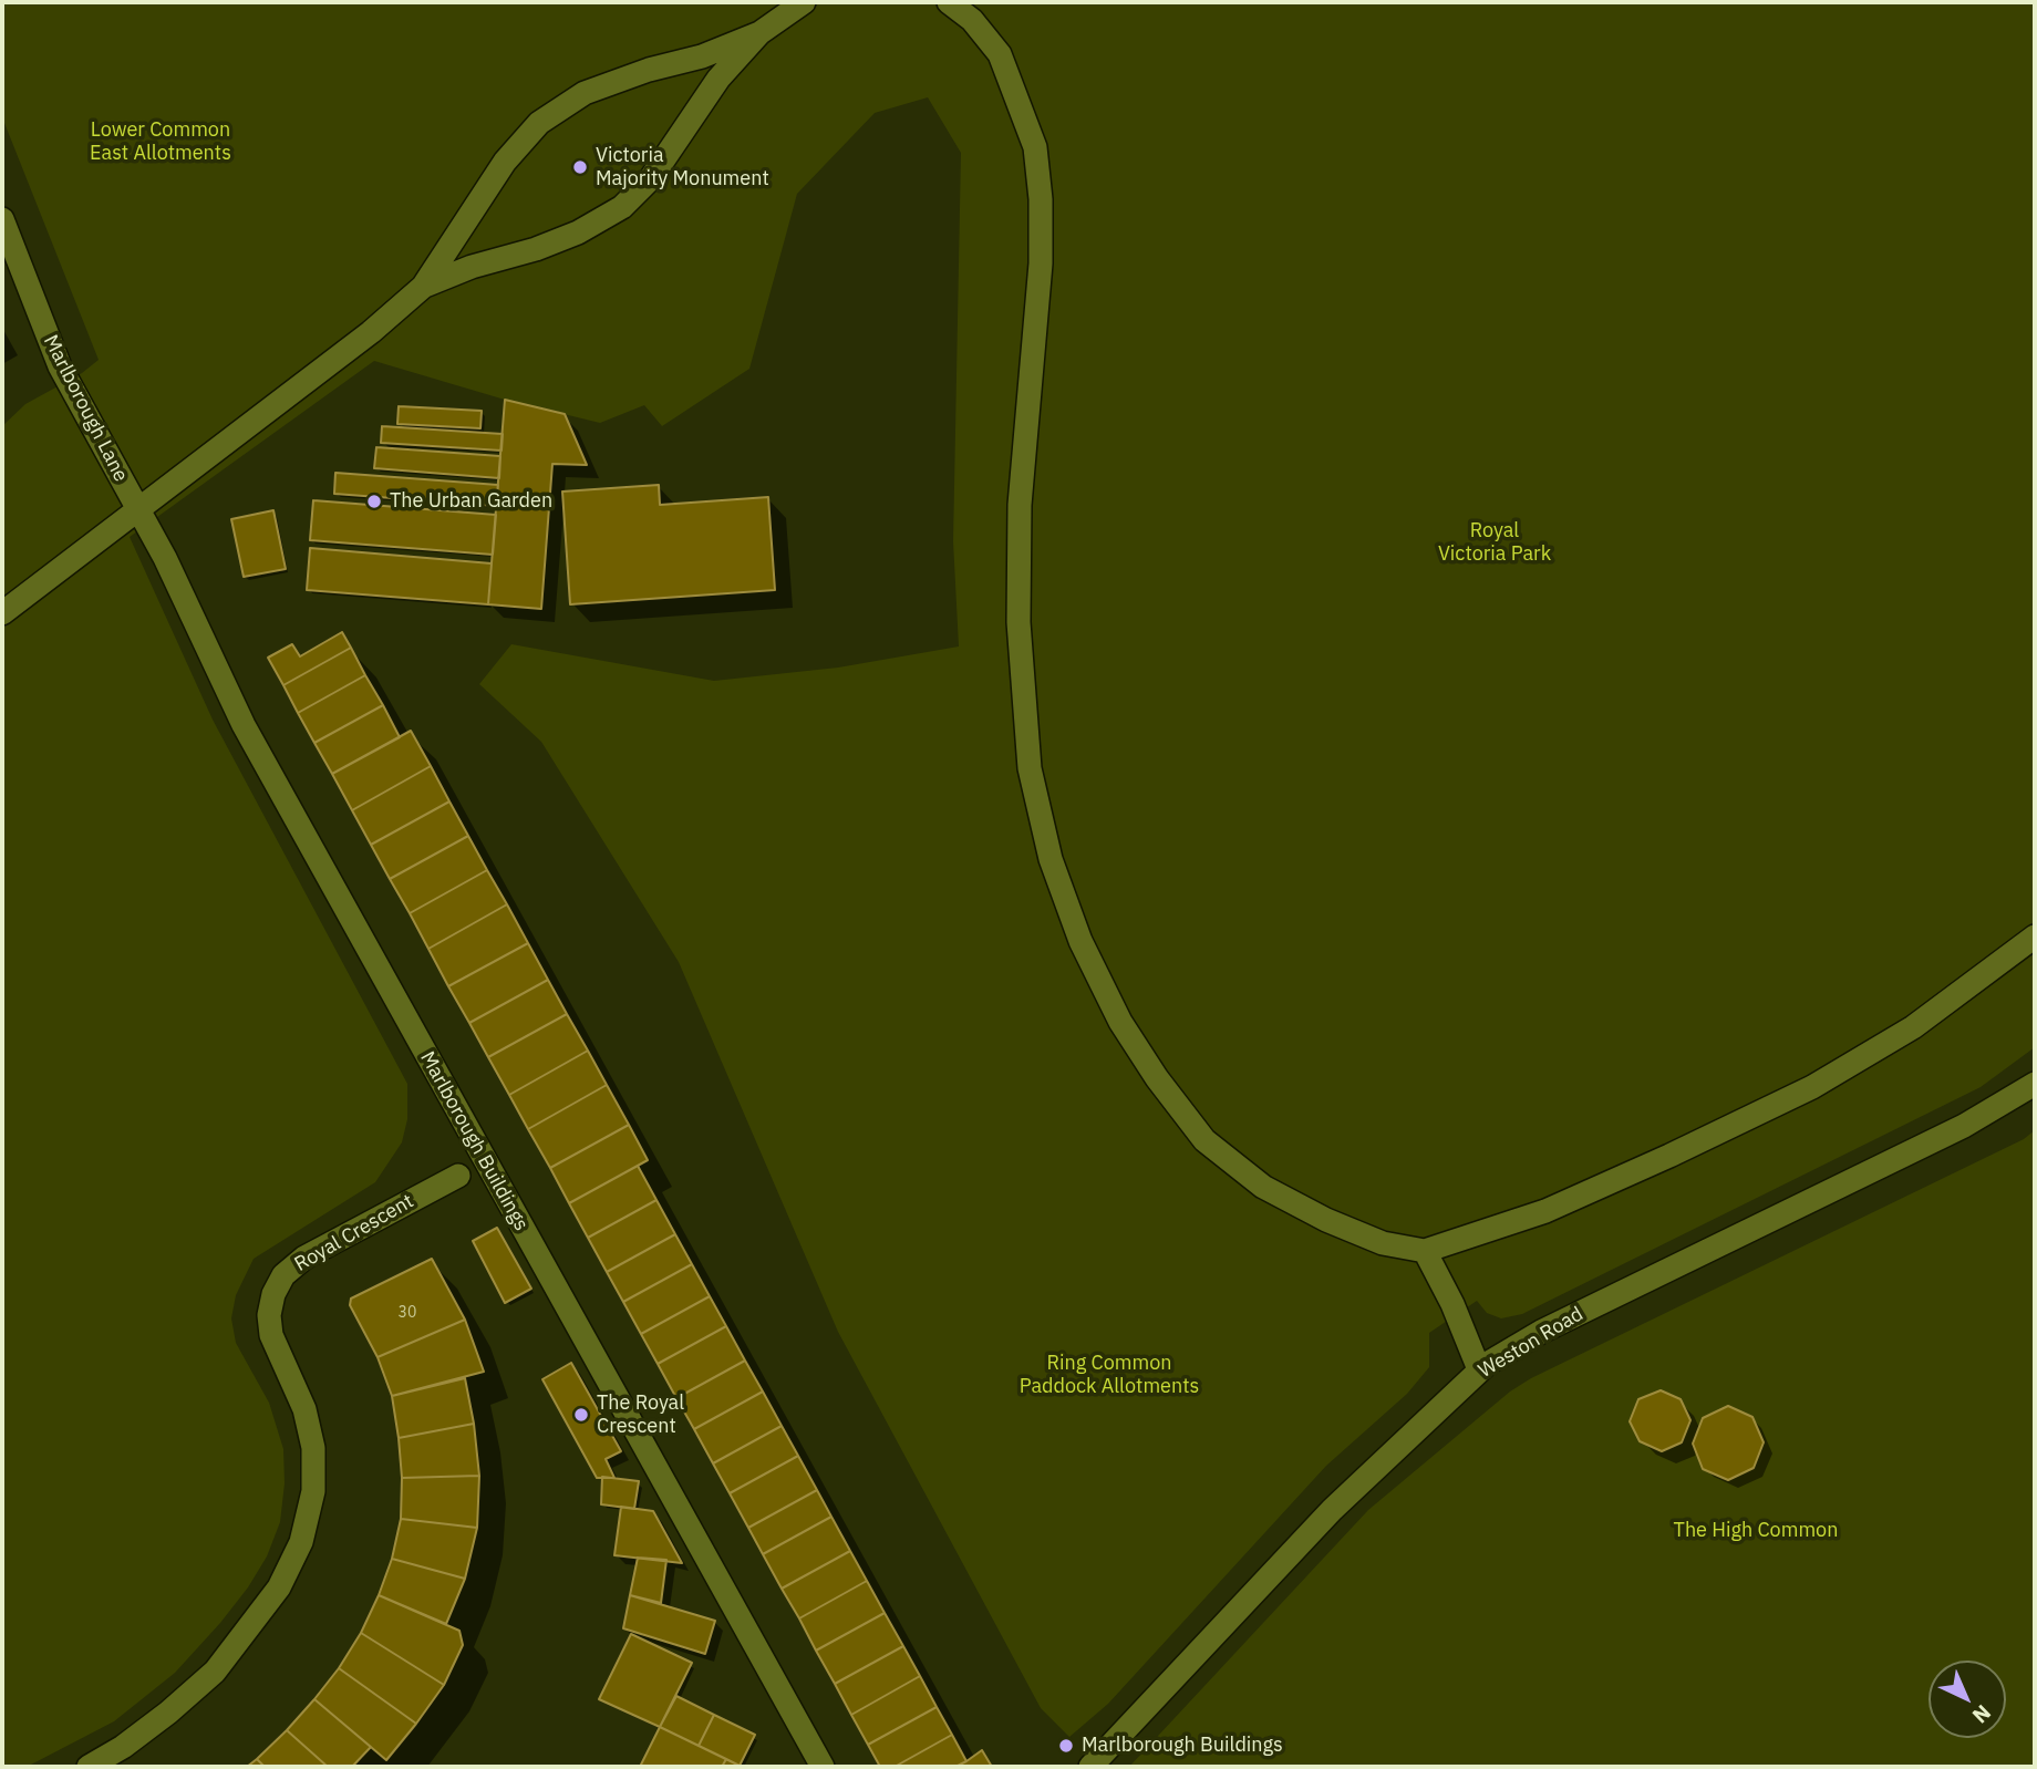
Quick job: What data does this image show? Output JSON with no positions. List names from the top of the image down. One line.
{"streets":{"street":["Marlborough Lane","Marlborough Buildings","Royal Crescent","Weston Road"]},"crossings":[["Marlborough Lane","Marlborough Buildings"]],"parks":["Lower Common East Allotments","Royal Victoria Park","Ring Common Paddock Allotments","The High Common"],"places":["Victoria Majority Monument","The Urban Garden","The Royal Crescent","Marlborough Buildings"],"house_numbers":["30"],"north":"bottom right"}
